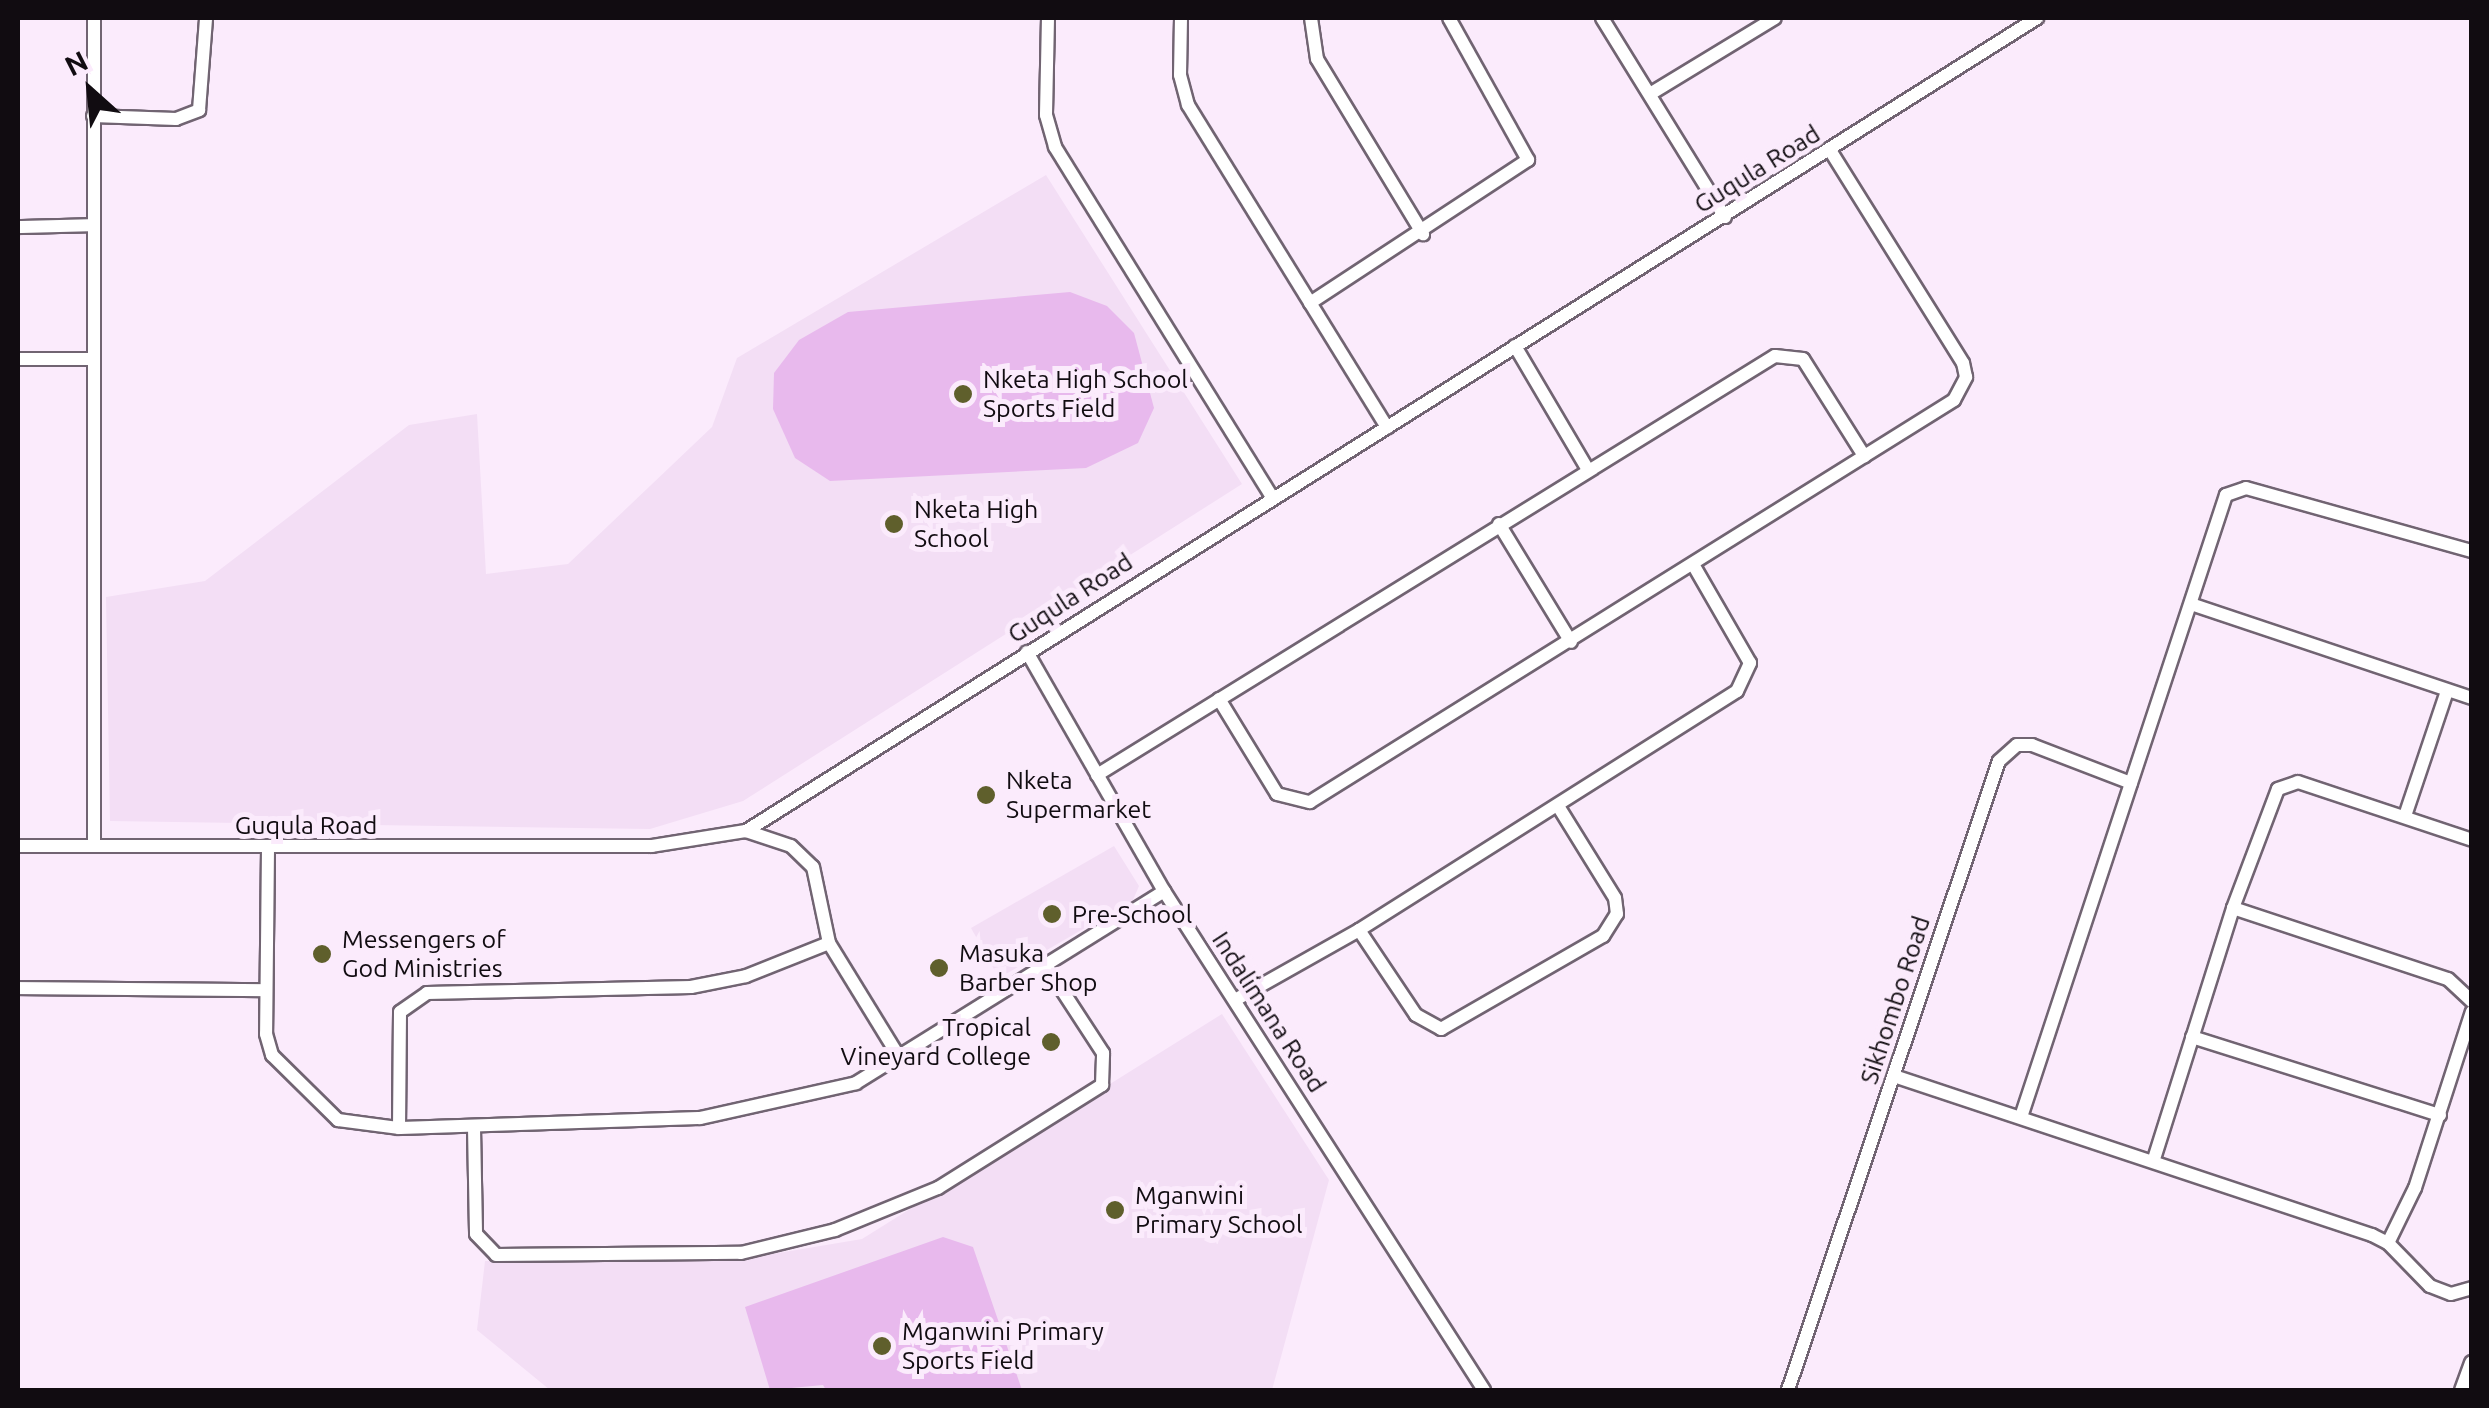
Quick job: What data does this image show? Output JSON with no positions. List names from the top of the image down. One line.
{"streets":{"street":["Guqula Road","Sikhombo Road","Indalimana Road"]},"crossings":[["Guqula Road","Indalimana Road"]],"places":["Nketa High School Sports Field","Nketa High School","Nketa Supermarket","Pre-School","Messengers of God Ministries","Masuka Barber Shop","Tropical Vineyard College","Mganwini Primary School","Mganwini Primary Sports Field"],"north":"top left"}
